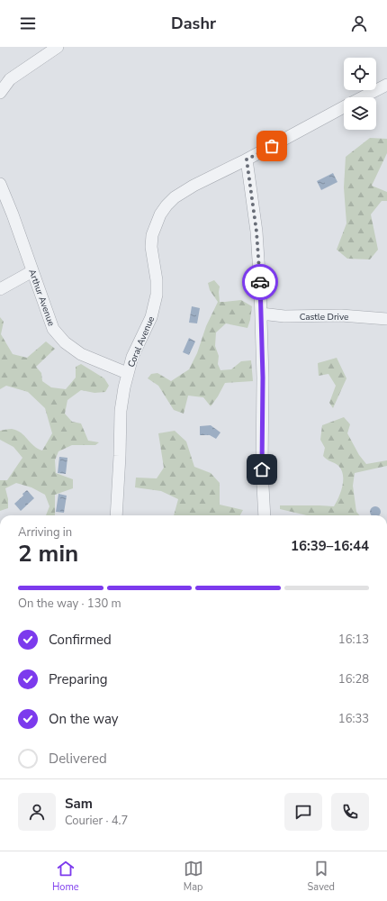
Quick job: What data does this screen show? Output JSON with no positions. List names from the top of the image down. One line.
{"streets":{"street":["Arthur Avenue","Castle Drive","Coral Avenue"]},"crossings":[["Arthur Avenue","Coral Avenue"]],"page":{"header":"Dashr","heading":["2 min","Arriving in","16:39–16:44"],"panel":["Sam","Courier · 4.7"],"bar":"On the way · 130 m","list":[["Confirmed","16:13"],["Preparing","16:28"],["On the way","16:33"],"Delivered"],"tabs":["Home","Map","Saved"]}}
